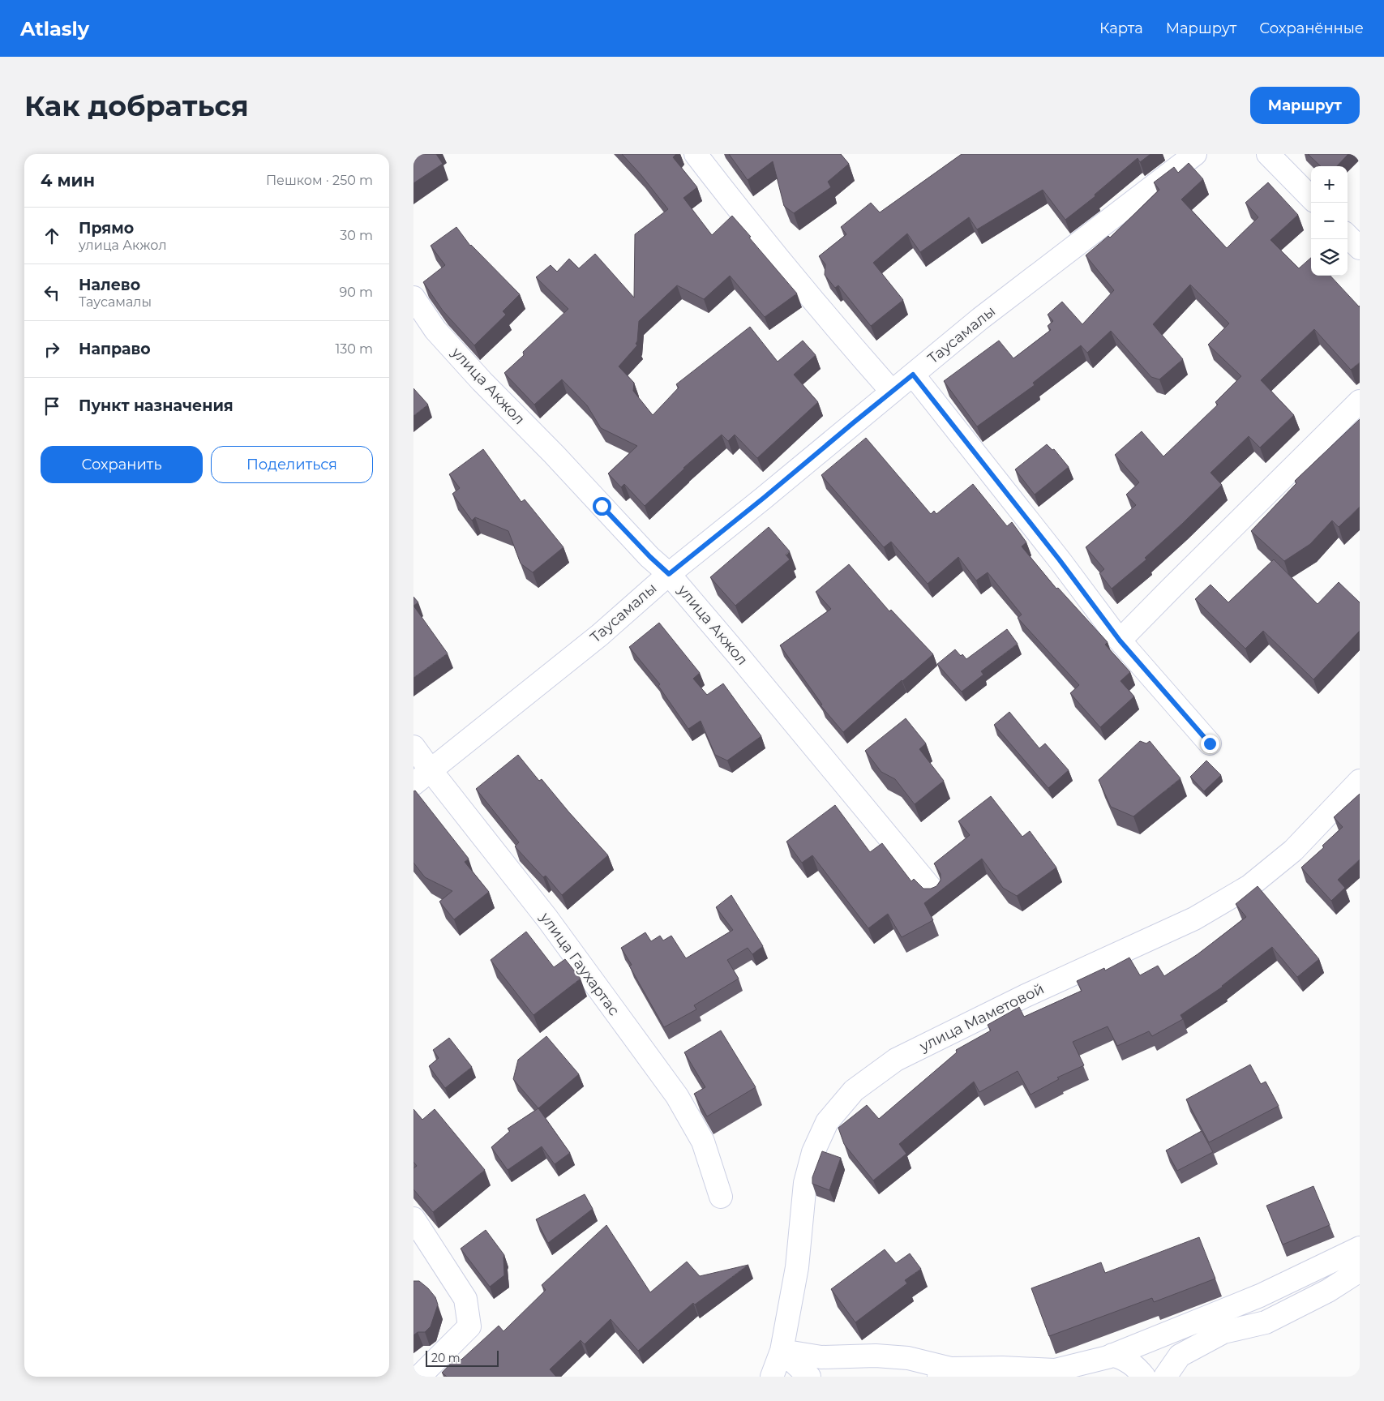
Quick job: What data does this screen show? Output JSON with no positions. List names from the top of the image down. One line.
{"streets":{"street":["Таусамалы","улица Акжол","улица Гаухартас","улица Маметовой"]},"crossings":[["Таусамалы","улица Акжол"],["Таусамалы","улица Гаухартас"]],"scale_bar":"20 m","page":{"header":"Atlasly","nav":["Карта","Маршрут","Сохранённые"],"buttons":["Маршрут",["Сохранить","Поделиться"]],"title":"Как добраться","heading":["4 мин","Пешком · 250 m"],"map_buttons":["+","−"],"list":[["Прямо","улица Акжол","30 m"],["Налево","Таусамалы","90 m"],["Направо","130 m"],"Пункт назначения"],"scale":"20 m"}}
